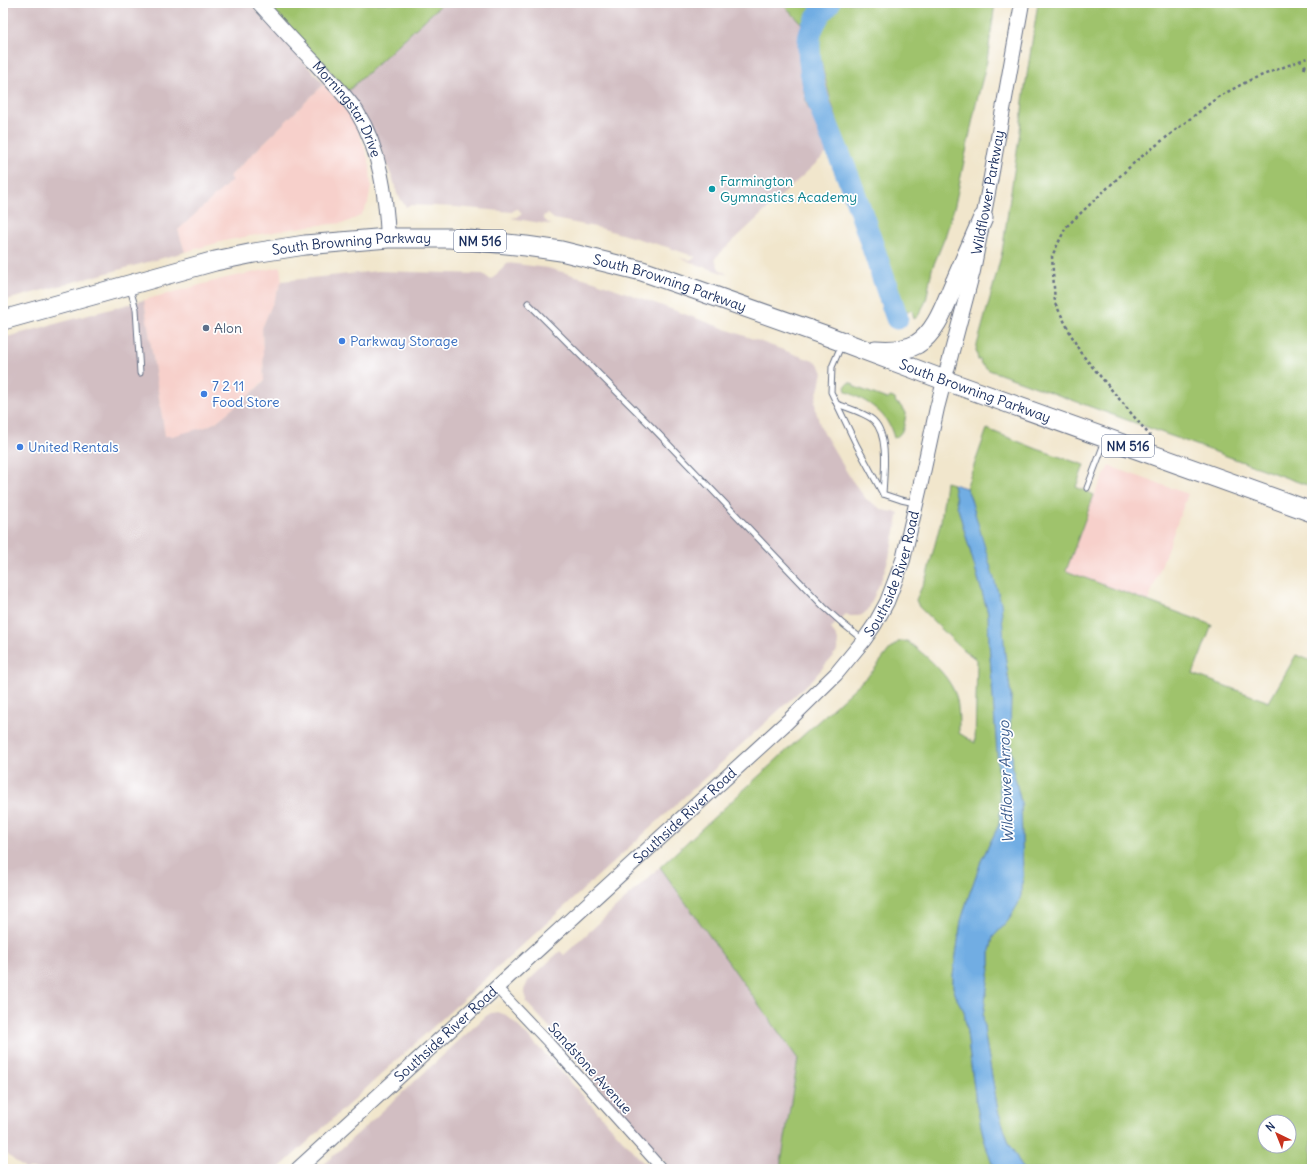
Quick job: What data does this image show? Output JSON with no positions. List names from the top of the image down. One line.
{"streets":{"highway":["NM 516","South Browning Parkway"],"main road":["Morningstar Drive","Wildflower Parkway","Southside River Road"],"street":["Sandstone Avenue"]},"crossings":[["Morningstar Drive","South Browning Parkway"],["Wildflower Parkway","South Browning Parkway"],["Wildflower Parkway","Southside River Road"],["South Browning Parkway","Southside River Road"],["Southside River Road","Sandstone Avenue"]],"water":["Wildflower Arroyo"],"places":["Farmington Gymnastics Academy","Alon","Parkway Storage","7 2 11 Food Store","United Rentals"],"north":"top left"}
